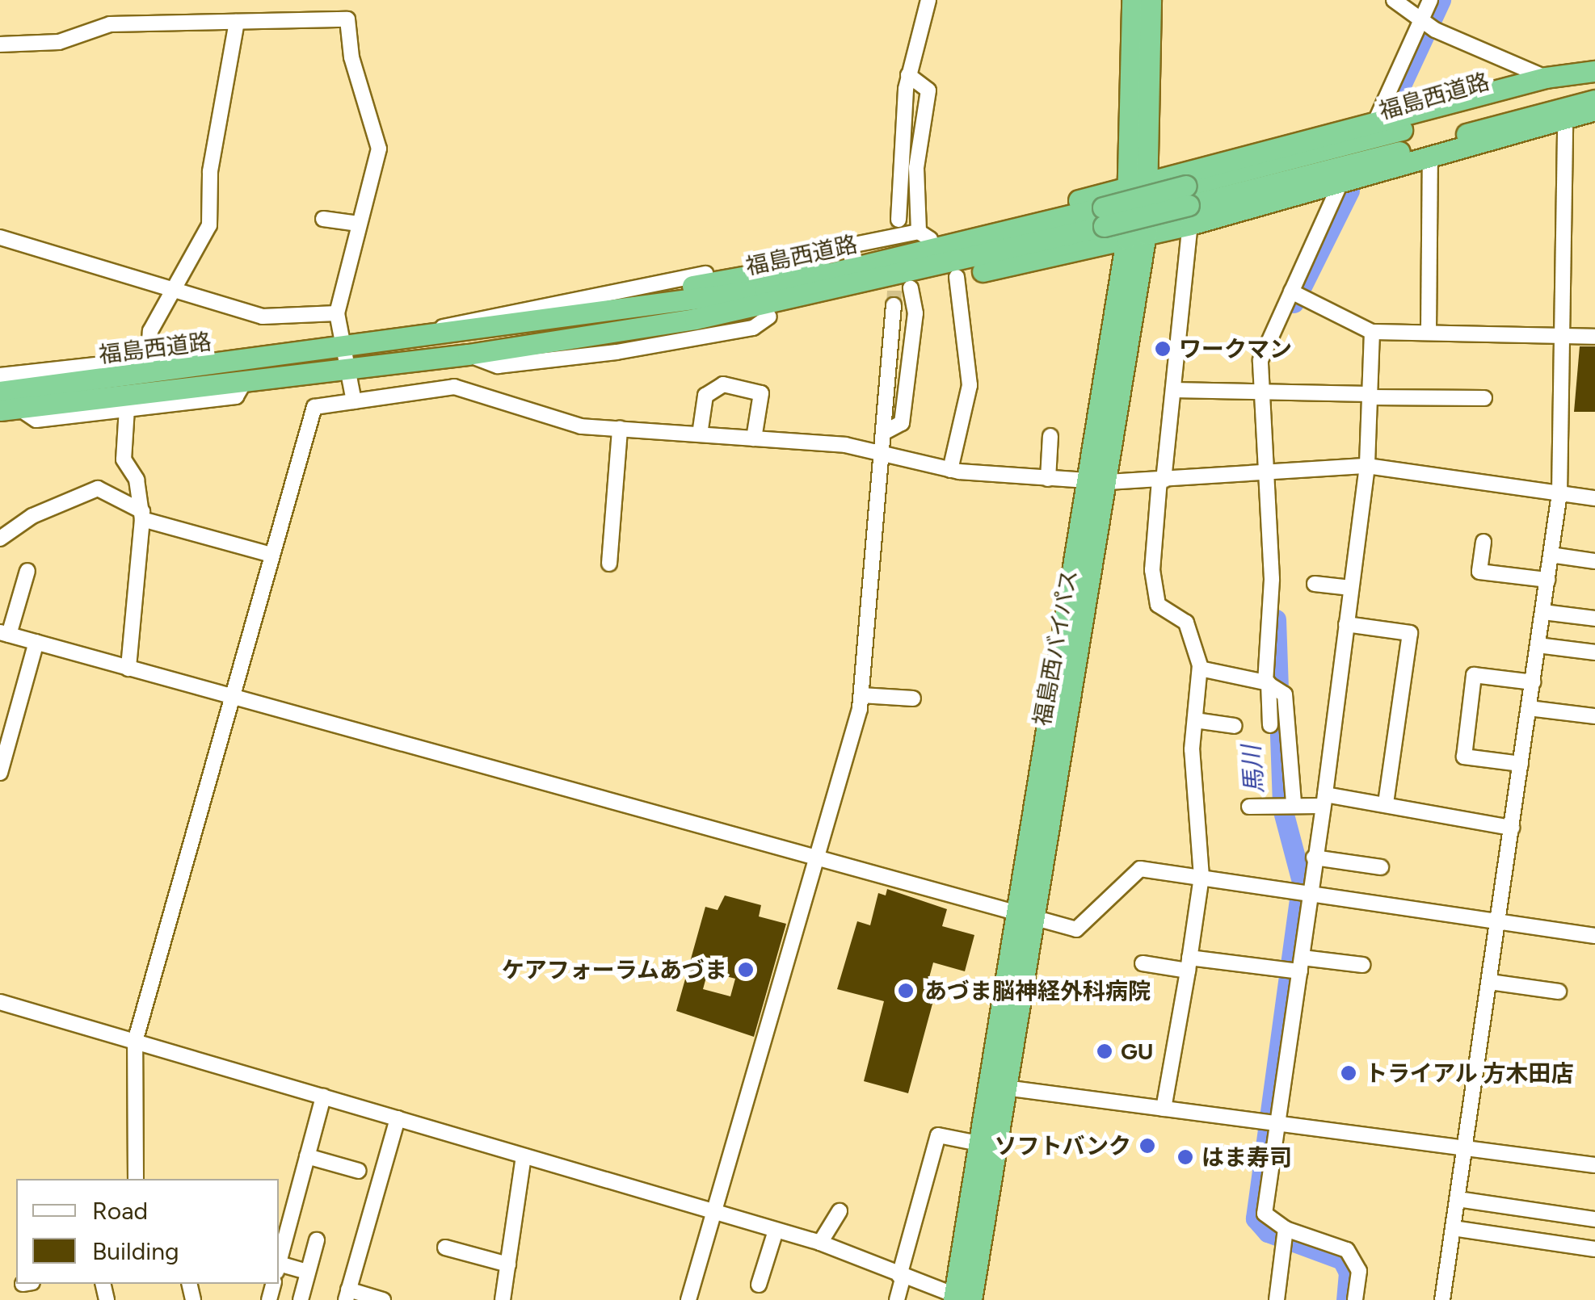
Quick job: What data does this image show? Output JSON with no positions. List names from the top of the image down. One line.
{"streets":{"highway":["福島西道路","福島西バイパス"]},"water":["馬川"],"places":["ワークマン","ケアフォーラムあづま","あづま脳神経外科病院","GU","トライアル 方木田店","ソフトバンク","はま寿司"],"legend":["Road","Building"]}
